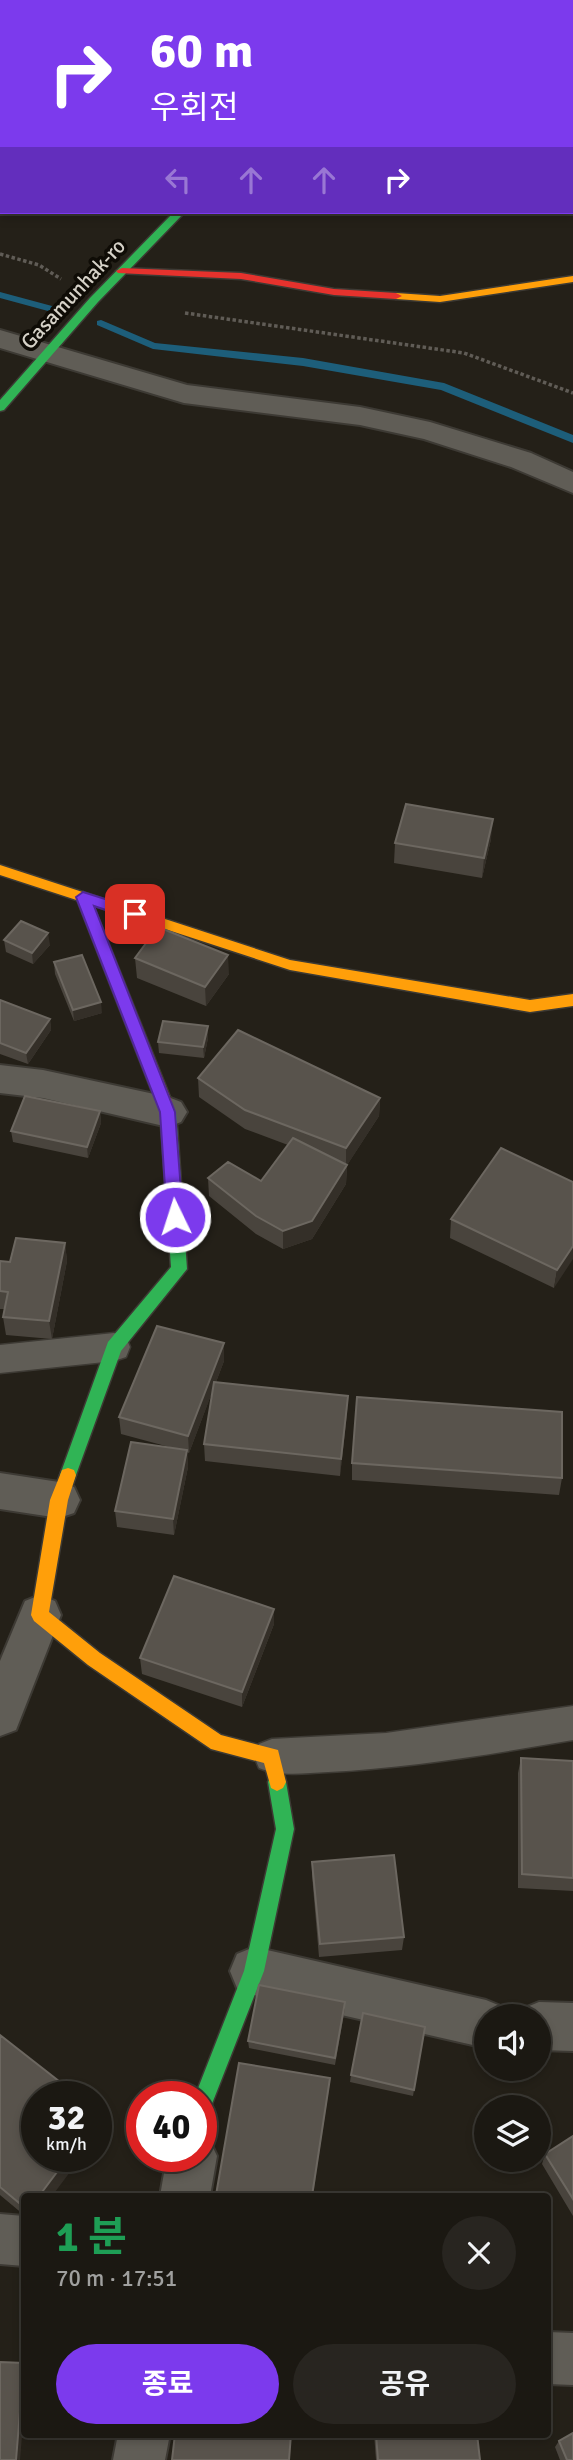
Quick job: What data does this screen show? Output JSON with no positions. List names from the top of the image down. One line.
{"streets":{"street":["Gasamunhak-ro"]},"page":{"turn":["60 m","우회전"],"speed":"32 km/h","limit":"40","heading":["1 분","70 m · 17:51"],"buttons":["종료","공유"]}}
